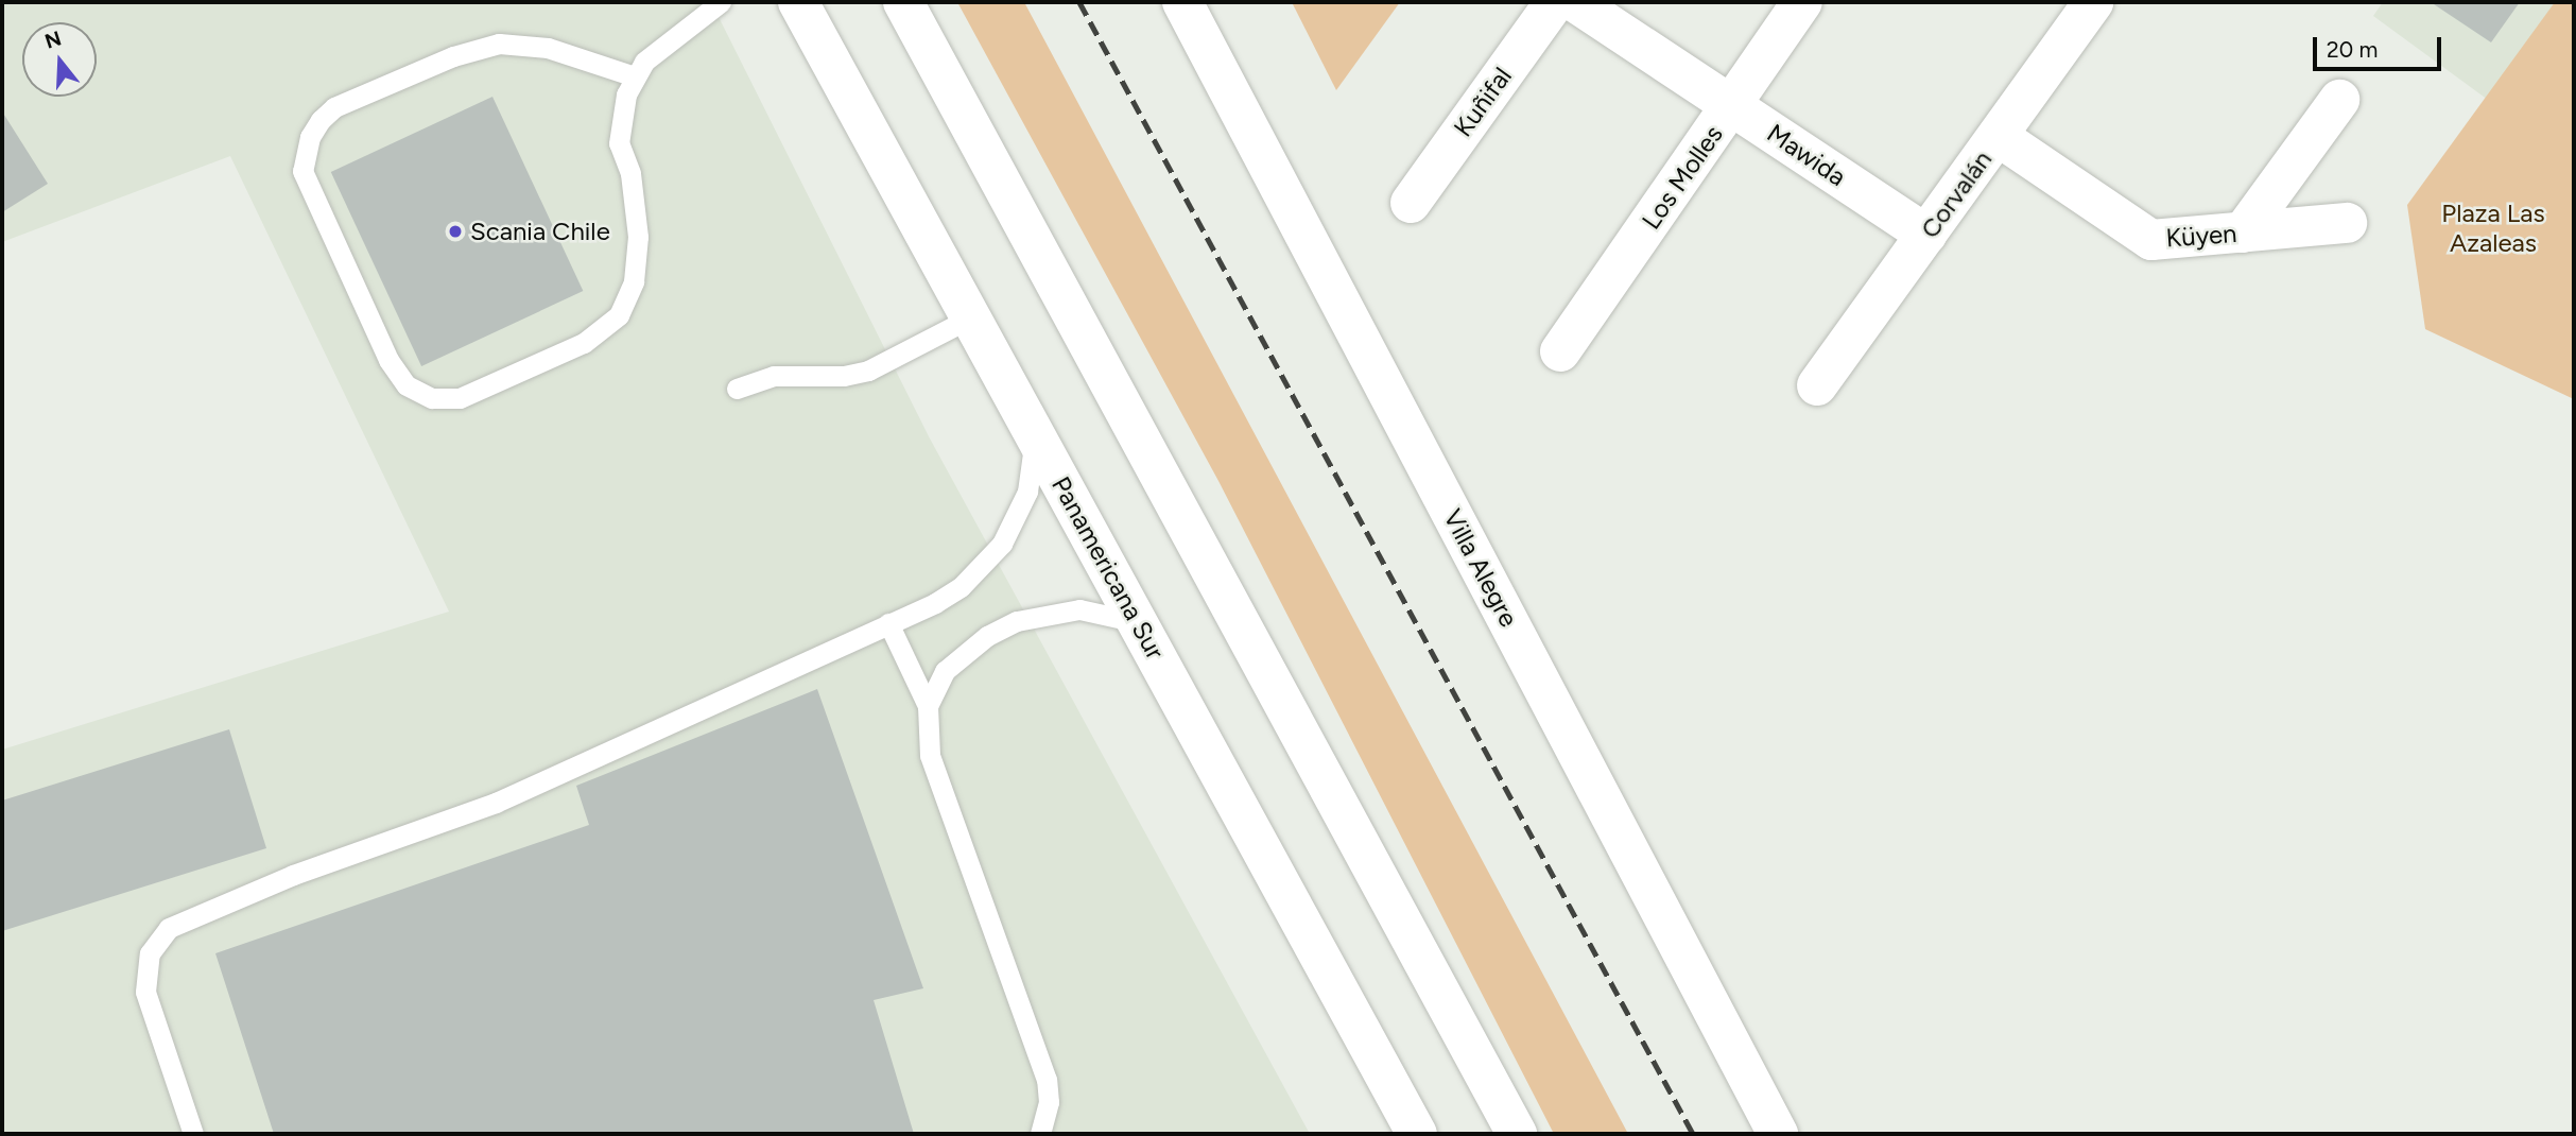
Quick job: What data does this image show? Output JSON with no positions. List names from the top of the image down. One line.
{"streets":{"main road":["Kuñifal","Mawida","Los Molles","Corvalán","Küyen","Panamericana Sur","Villa Alegre"]},"crossings":[["Mawida","Los Molles"],["Mawida","Corvalán"],["Corvalán","Küyen"]],"parks":["Plaza Las Azaleas"],"places":["Scania Chile"],"scale_bar":"20 m","north":"top"}
